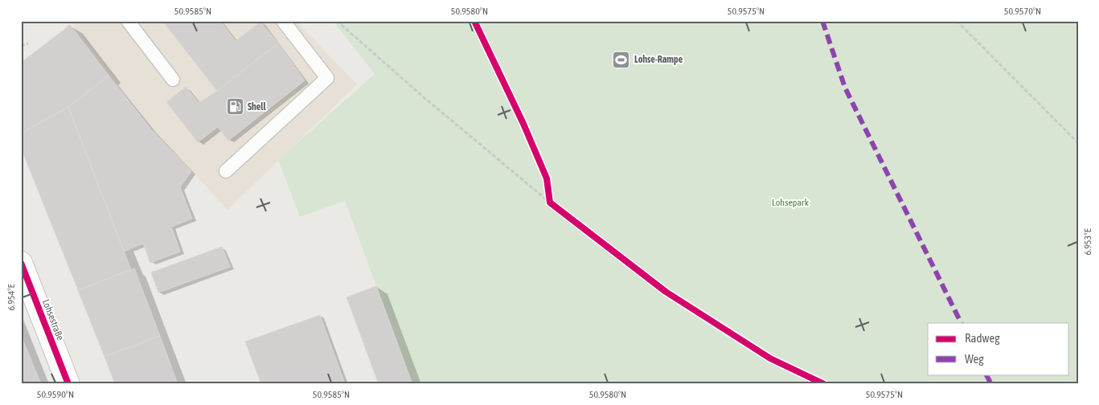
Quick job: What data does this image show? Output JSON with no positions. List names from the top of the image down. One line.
{"streets":{"street":["Lohsestraße"]},"parks":["Lohsepark"],"places":{"sports":["Lohse-Rampe"],"fuel station":["Shell"]},"legend":["Radweg","Weg"],"coordinates":["50.9585°N","50.9580°N","50.9575°N","50.9570°N","6.953°E","6.954°E","50.9590°N"]}
